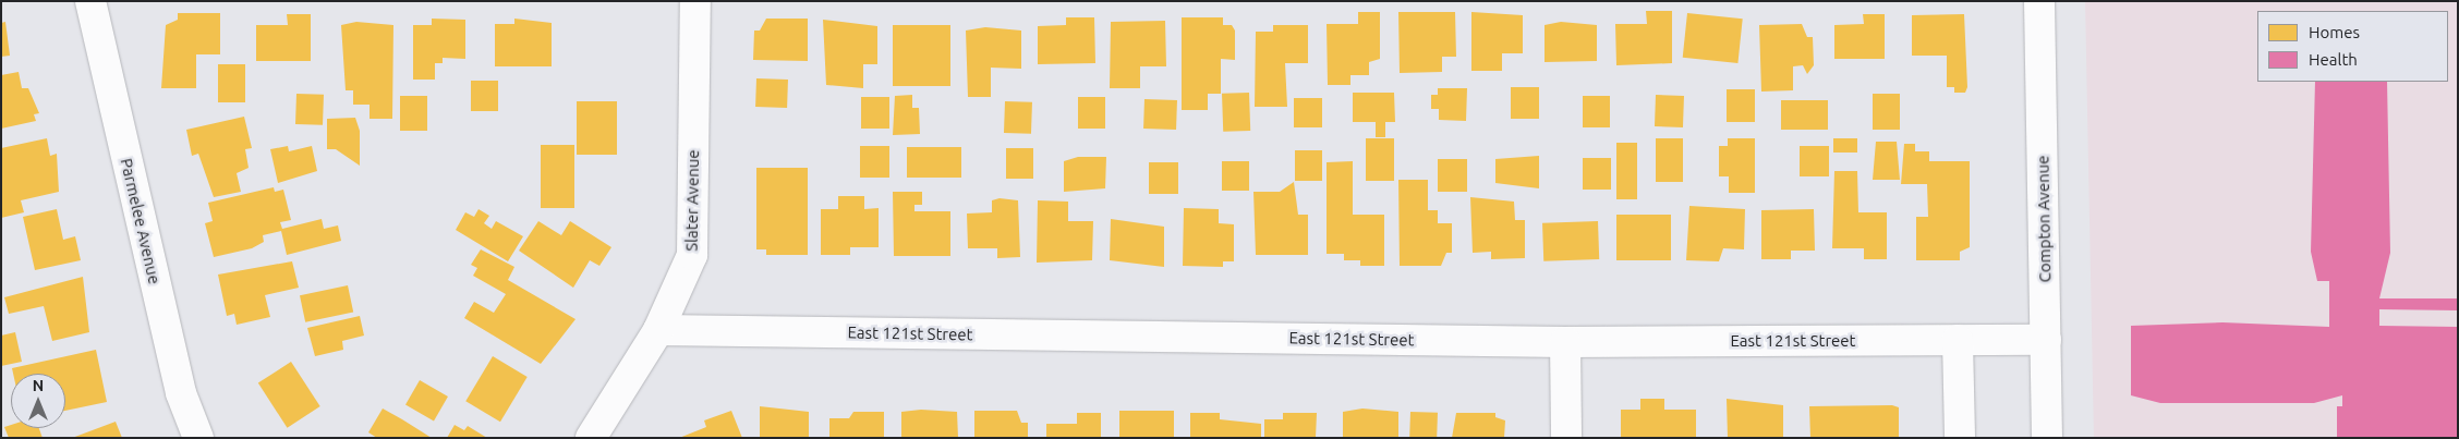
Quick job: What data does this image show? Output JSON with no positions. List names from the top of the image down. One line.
{"streets":{"street":["Slater Avenue","Compton Avenue","Parmelee Avenue","East 121st Street"]},"crossings":[["Slater Avenue","East 121st Street"],["Compton Avenue","East 121st Street"]],"legend":["Homes","Health"],"north":"top"}
